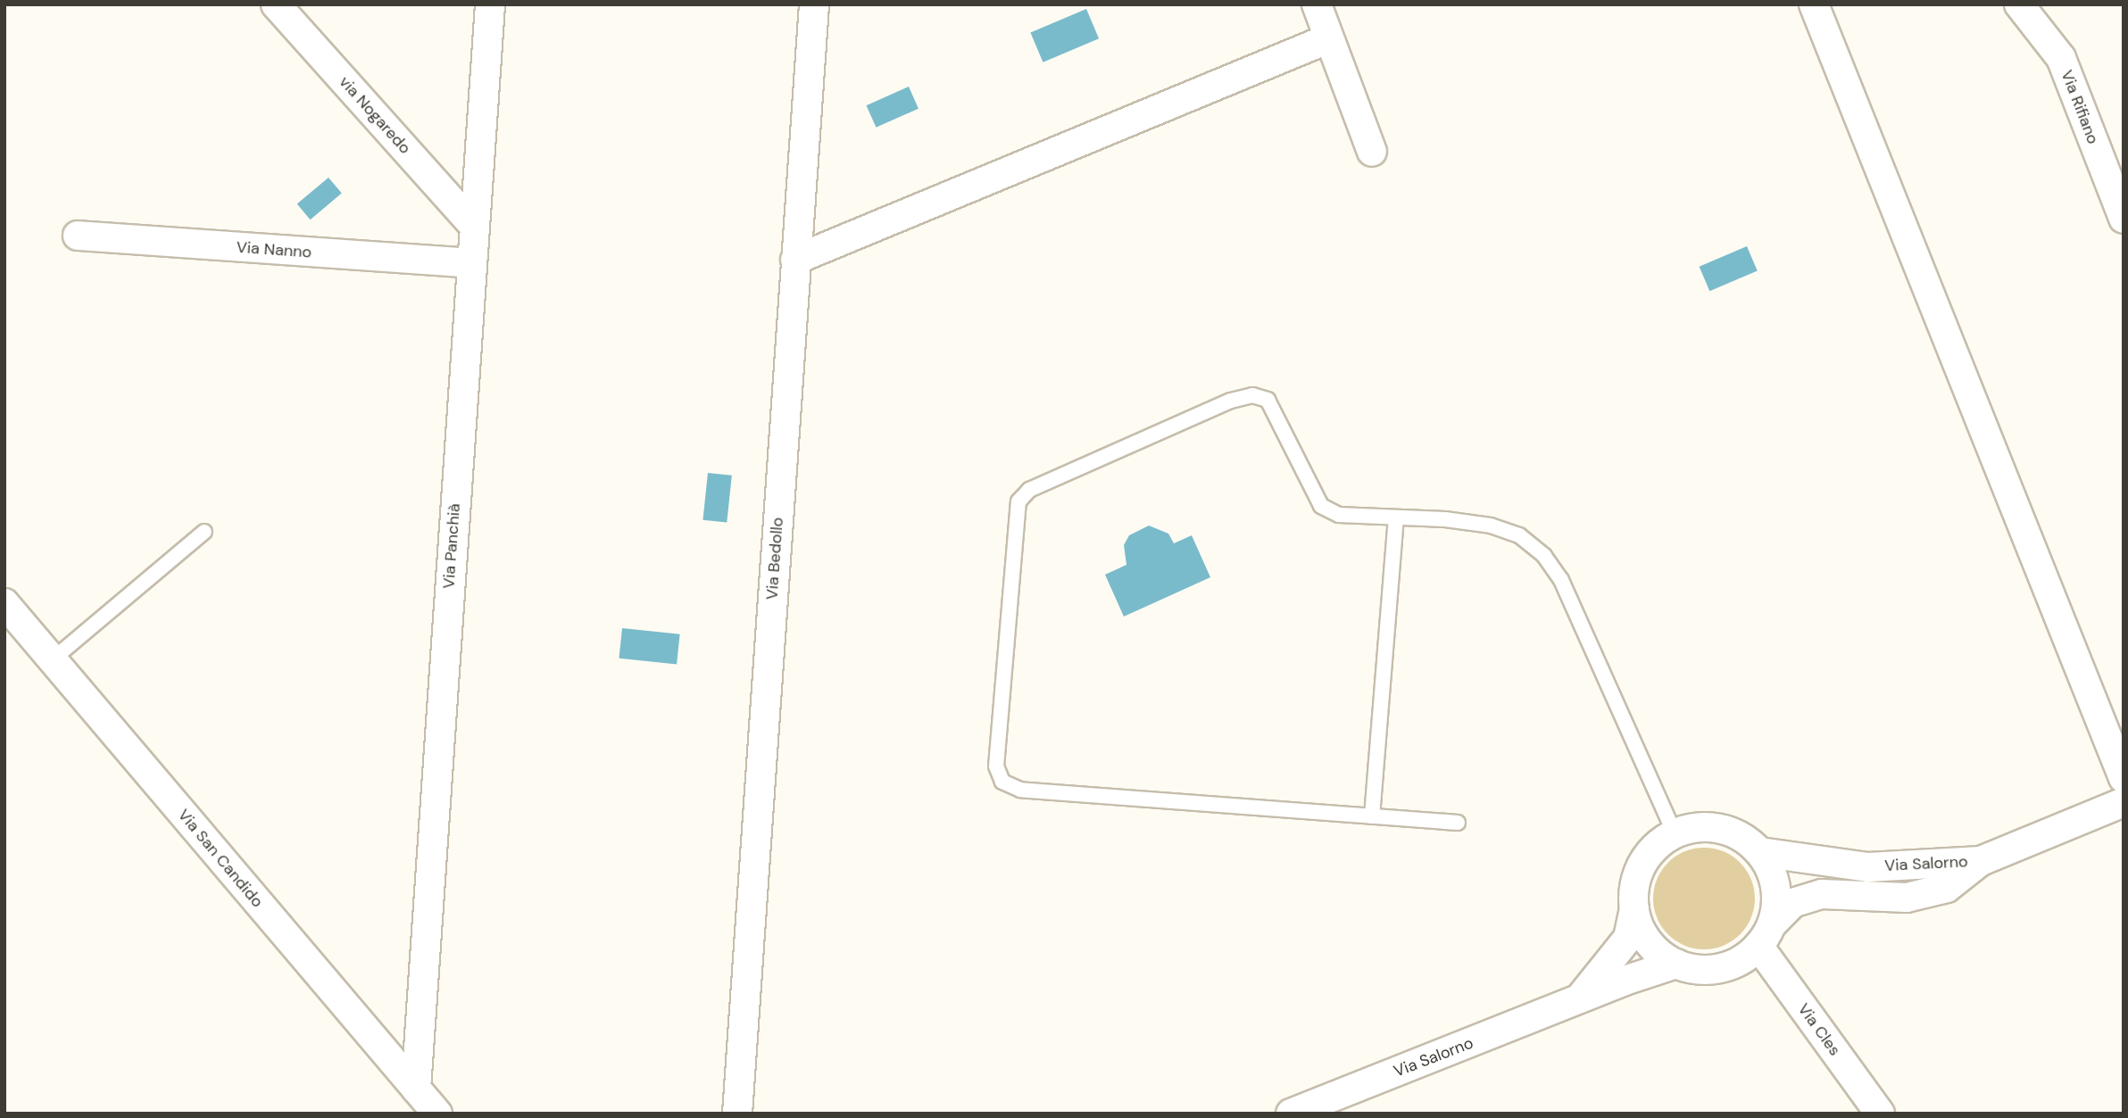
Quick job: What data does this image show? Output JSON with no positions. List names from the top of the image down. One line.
{"streets":{"street":["Via Rifiano","via Nogaredo","Via Nanno","Via Panchià","Via Bedollo","Via San Candido","Via Salorno","Via Cles"]},"crossings":[["via Nogaredo","Via Panchià"],["Via Nanno","Via Panchià"],["Via Panchià","Via San Candido"],["Via Salorno","Via Cles"]]}
